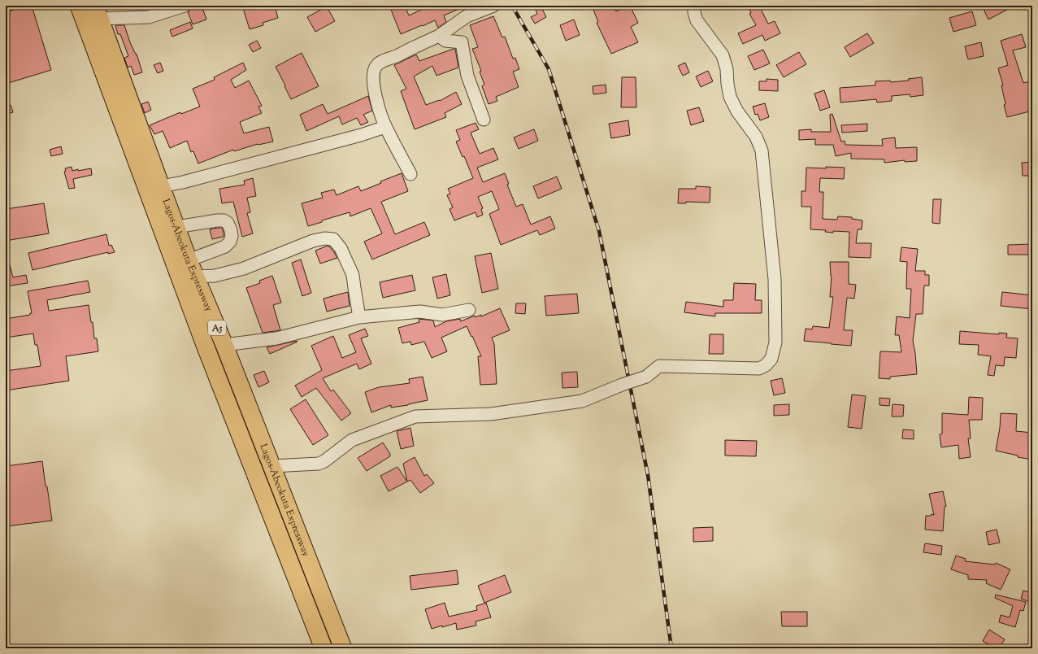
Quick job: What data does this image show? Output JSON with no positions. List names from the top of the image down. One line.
{"streets":{"highway":["Lagos-Abeokuta Expressway","A5"]}}
